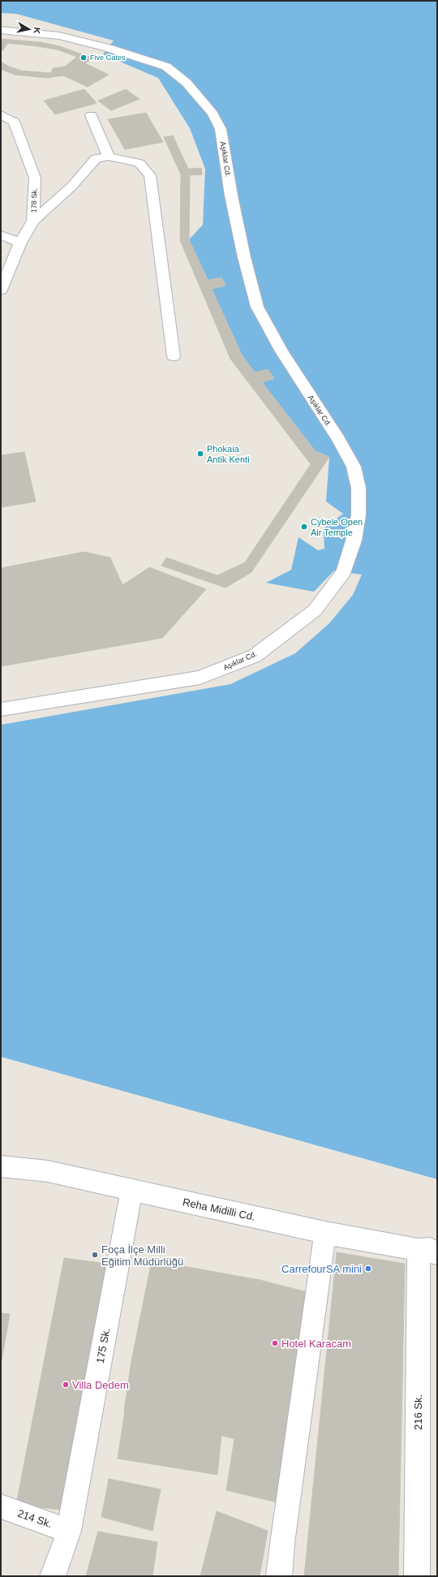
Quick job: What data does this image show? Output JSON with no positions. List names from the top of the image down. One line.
{"streets":{"street":["Aşıklar Cd.","178 Sk.","Reha Midilli Cd.","175 Sk.","216 Sk.","214 Sk."]},"crossings":[["Reha Midilli Cd.","175 Sk."],["Reha Midilli Cd.","216 Sk."],["175 Sk.","214 Sk."]],"places":["Five Gates","Phokaia Antik Kenti","Cybele Open Air Temple","Foça İlçe Milli Eğitim Müdürlüğü","CarrefourSA mini","Hotel Karacam","Villa Dedem"],"north":"right"}
